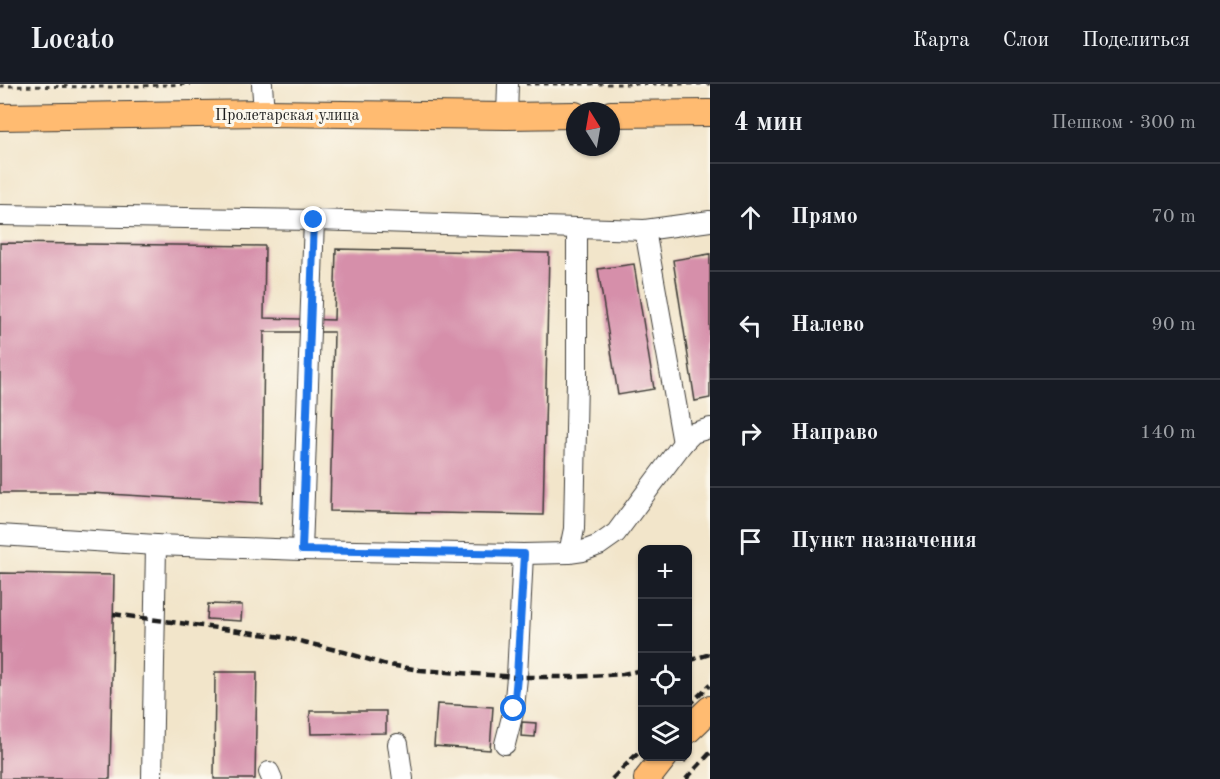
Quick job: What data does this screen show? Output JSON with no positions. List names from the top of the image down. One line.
{"streets":{"main road":["Пролетарская улица"]},"north":"top","page":{"header":"Locato","nav":["Карта","Слои","Поделиться"],"heading":["4 мин","Пешком · 300 m"],"list":[["Прямо","70 m"],["Налево","90 m"],["Направо","140 m"],"Пункт назначения"],"map_buttons":["+","−"]}}
